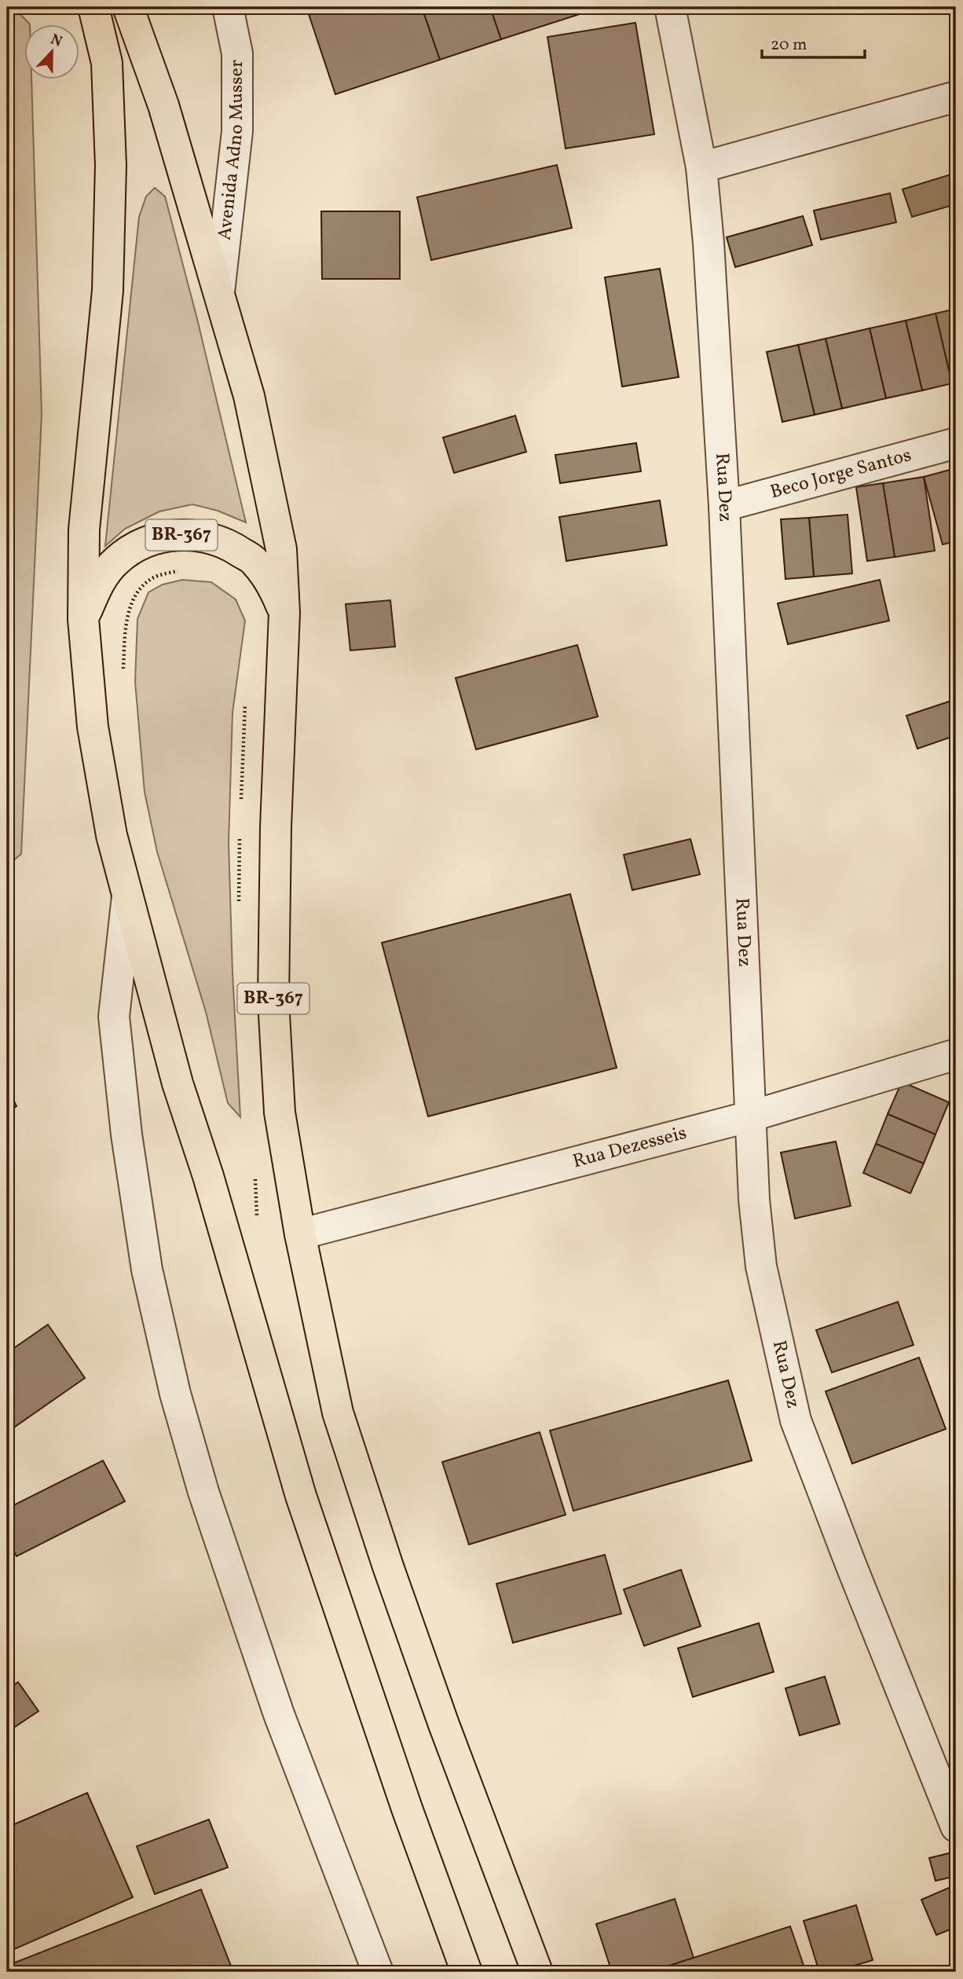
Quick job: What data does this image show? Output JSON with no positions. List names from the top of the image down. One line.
{"streets":{"main road":["BR-367"],"street":["Avenida Adno Musser","Beco Jorge Santos","Rua Dez","Rua Dezesseis"]},"crossings":[["Avenida Adno Musser","BR-367"],["Beco Jorge Santos","Rua Dez"],["Rua Dez","Rua Dezesseis"],["BR-367","Rua Dezesseis"]],"scale_bar":"20 m","north":"top"}
